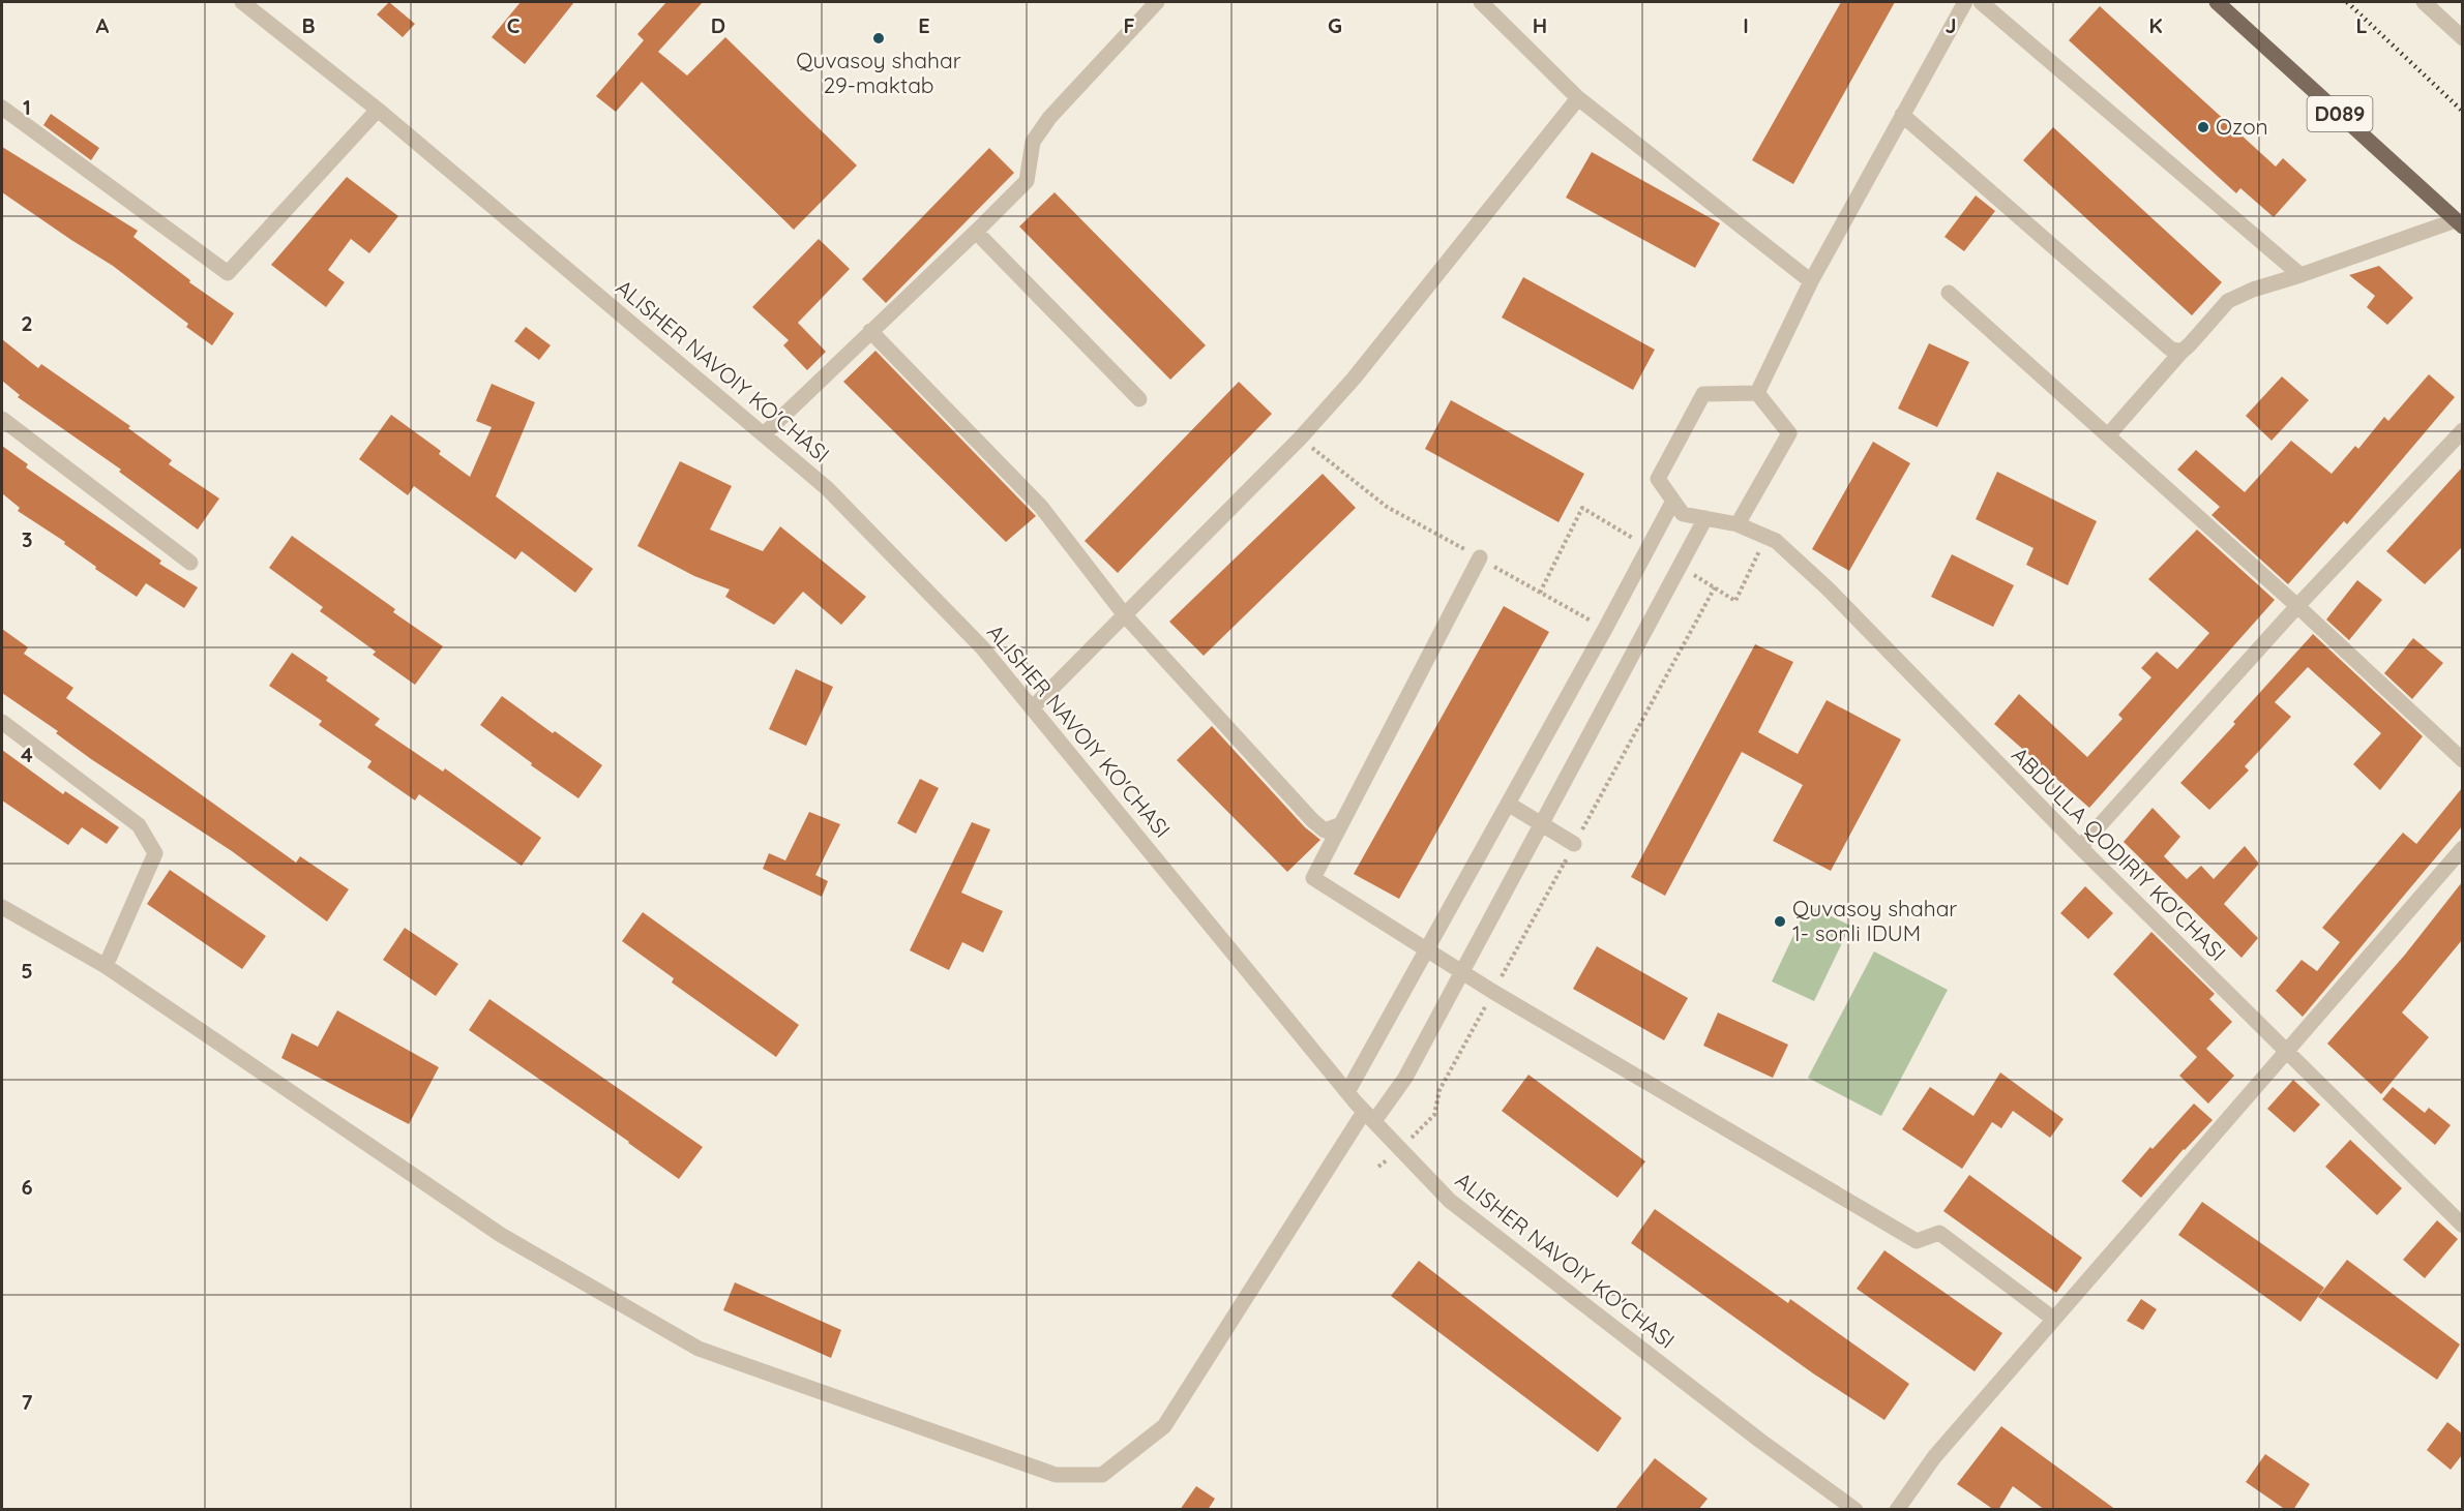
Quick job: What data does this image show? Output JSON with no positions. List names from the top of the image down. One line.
{"streets":{"main road":["D089"],"street":["ALISHER NAVOIY KO'CHASI","ABDULLA QODIRIY KO'CHASI"]},"places":["Quvasoy shahar 29-maktab","Ozon","Quvasoy shahar 1- sonli IDUM"],"grid":{"columns":["A","B","C","D","E","F","G","H","I","J","K","L"],"rows":["1","2","3","4","5","6","7"]}}
